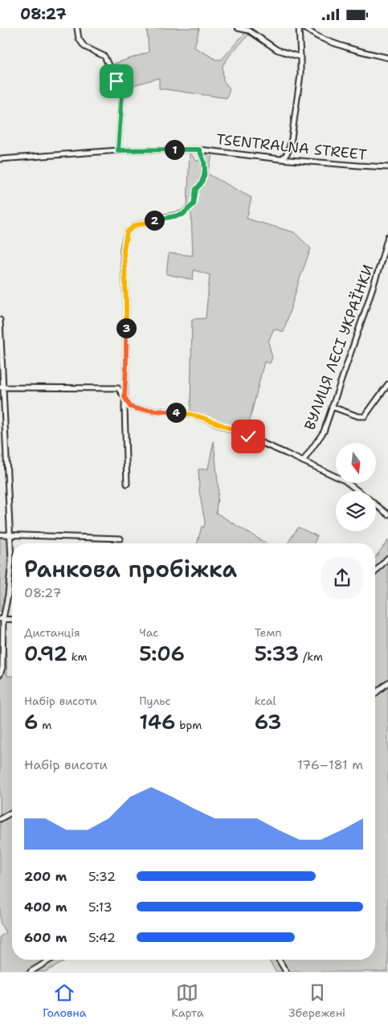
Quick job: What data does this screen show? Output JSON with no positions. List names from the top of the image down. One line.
{"streets":{"street":["TSENTRALNA STREET","ВУЛИЦЯ ЛЕСІ УКРАЇНКИ"]},"north":"bottom","page":{"status":"08:27","pins":["1","2","3","4"],"heading":["Ранкова пробіжка","08:27"],"stats":[["Дистанція","0.92 km"],["Час","5:06"],["Темп","5:33 /km"],["Набір висоти","6 m"],["Пульс","146 bpm"],["kcal","63"]],"chart":["Набір висоти","176–181 m"],"list":[{"name":"200 m","note":"5:32"},{"name":"400 m","note":"5:13"},{"name":"600 m","note":"5:42"}],"tabs":["Головна","Карта","Збережені"]}}
